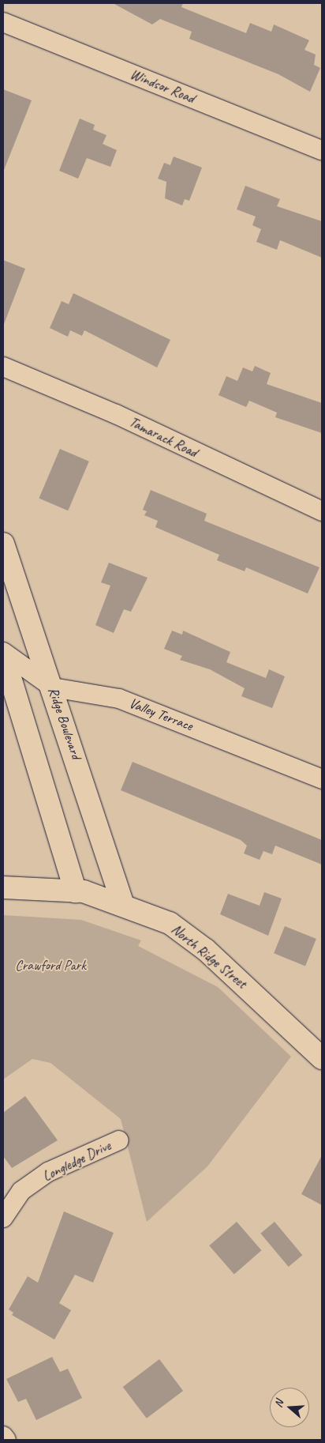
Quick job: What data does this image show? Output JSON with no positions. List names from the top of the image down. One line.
{"streets":{"street":["Windsor Road","Tamarack Road","Valley Terrace","Ridge Boulevard","North Ridge Street","Longledge Drive"]},"crossings":[["Valley Terrace","Ridge Boulevard"],["Ridge Boulevard","North Ridge Street"]],"parks":["Crawford Park"],"north":"left"}
